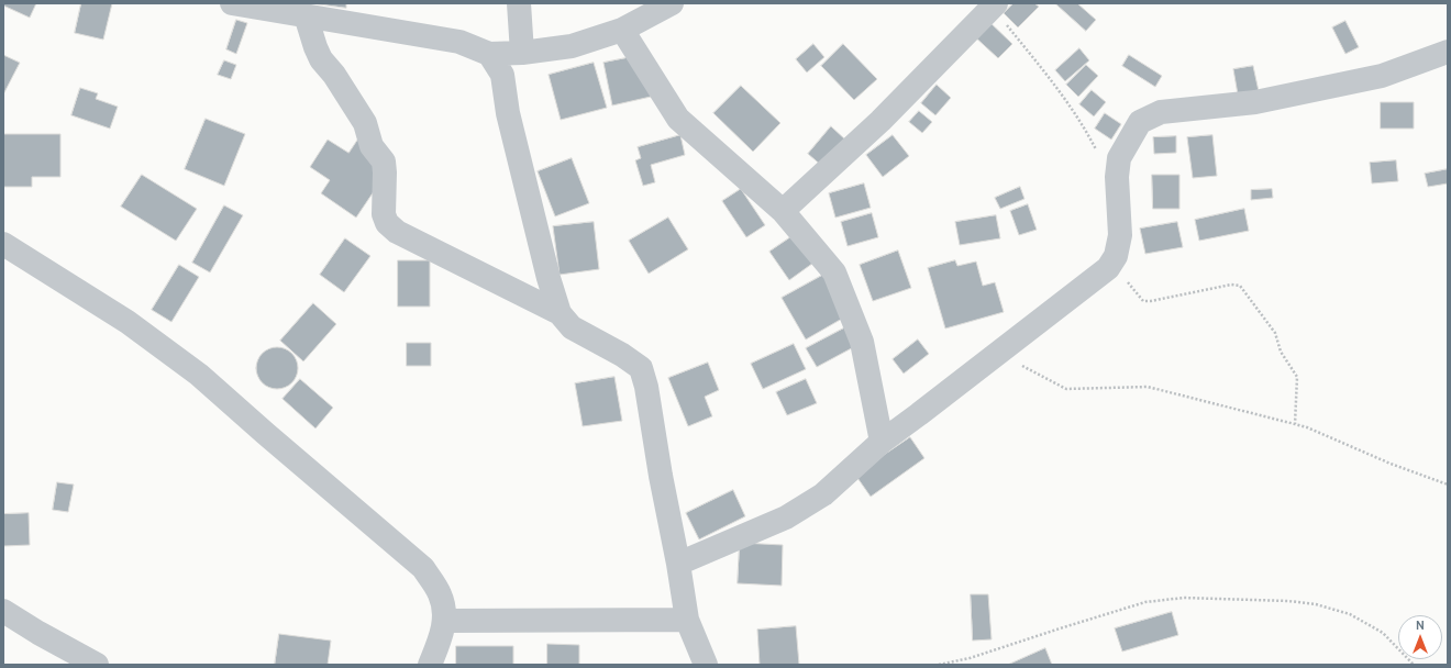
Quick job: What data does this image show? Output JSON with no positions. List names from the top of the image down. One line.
{"north":"top"}
